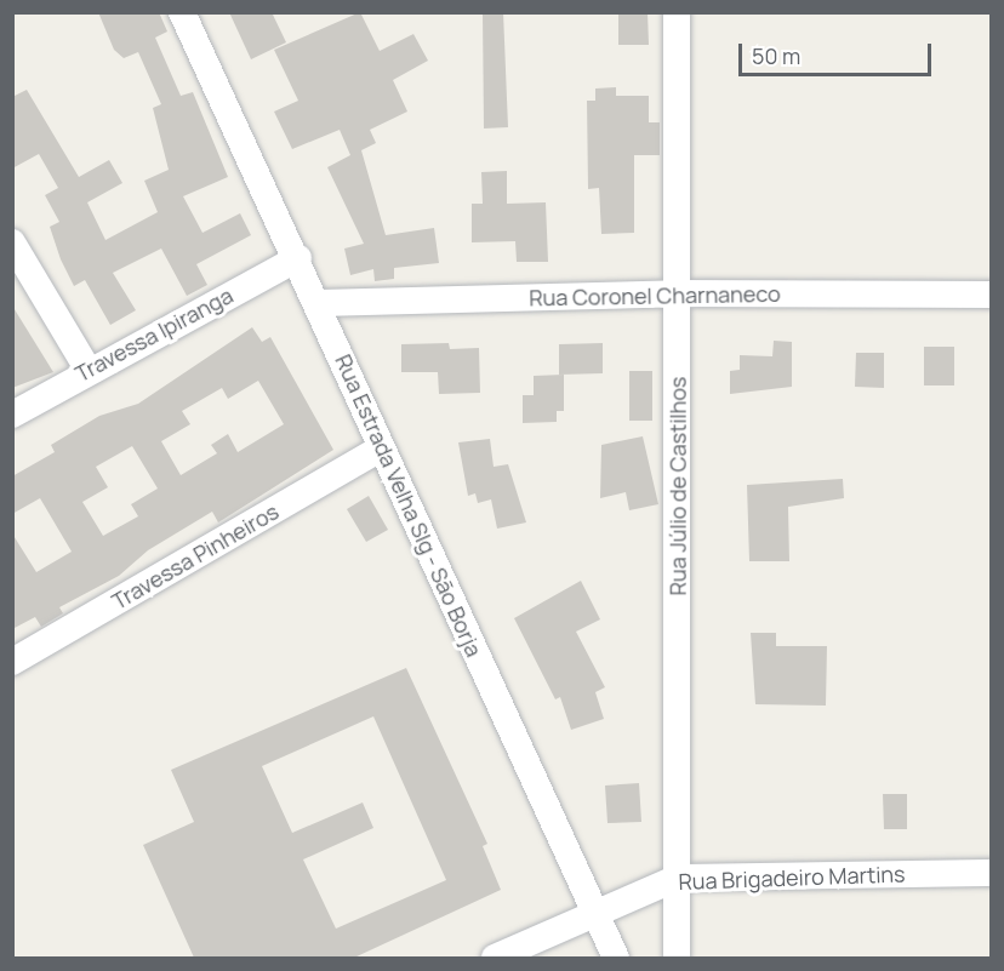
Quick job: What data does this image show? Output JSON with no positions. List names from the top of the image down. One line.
{"streets":{"street":["Rua Coronel Charnaneco","Travessa Ipiranga","Rua Júlio de Castilhos","Rua Estrada Velha Slg - São Borja","Travessa Pinheiros","Rua Brigadeiro Martins"]},"crossings":[["Rua Coronel Charnaneco","Rua Júlio de Castilhos"],["Rua Coronel Charnaneco","Rua Estrada Velha Slg - São Borja"],["Travessa Ipiranga","Rua Estrada Velha Slg - São Borja"],["Rua Júlio de Castilhos","Rua Brigadeiro Martins"],["Rua Estrada Velha Slg - São Borja","Travessa Pinheiros"],["Rua Estrada Velha Slg - São Borja","Rua Brigadeiro Martins"]],"scale_bar":"50 m"}
